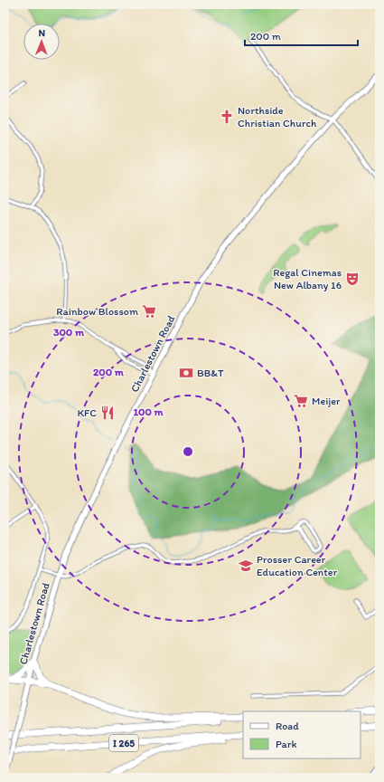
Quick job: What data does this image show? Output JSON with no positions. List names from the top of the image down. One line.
{"streets":{"highway":["I 265"],"main road":["Charlestown Road"]},"places":{"church":["Northside Christian Church"],"theatre":["Regal Cinemas New Albany 16"],"supermarket":["Rainbow Blossom","Meijer"],"bank":["BB&T"],"restaurant":["KFC"],"school or university":["Prosser Career Education Center"]},"legend":["Road","Park"],"scale_bar":"200 m","north":"top","rings":["300 m","200 m","100 m"]}
